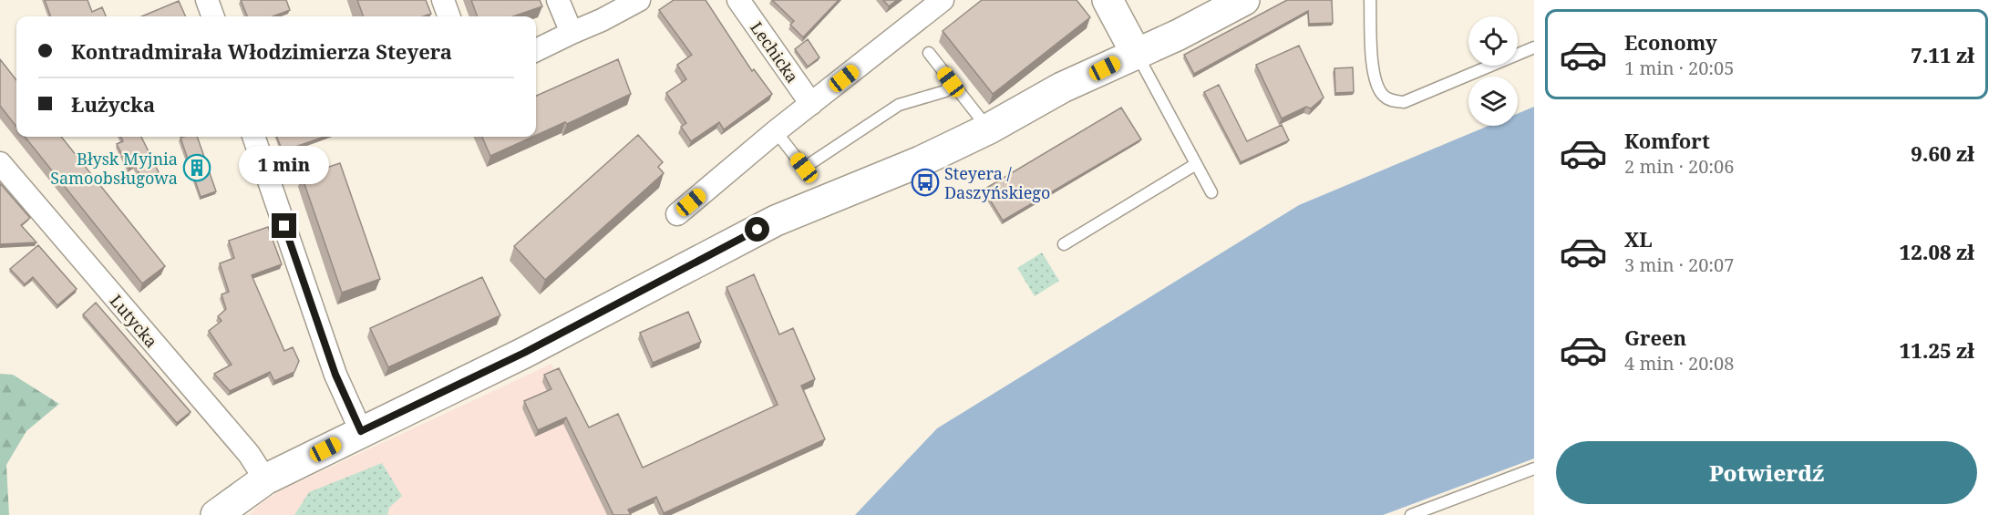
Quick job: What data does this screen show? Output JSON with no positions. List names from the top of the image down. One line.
{"streets":{"street":["Lechicka","Lutycka"]},"places":{"building":["Błysk Myjnia Samoobsługowa"],"bus stop":["Steyera / Daszyńskiego"]},"page":{"list":[{"name":"Economy","note":"1 min · 20:05","value":"7.11 zł"},{"name":"Komfort","note":"2 min · 20:06","value":"9.60 zł"},{"name":"XL","note":"3 min · 20:07","value":"12.08 zł"},{"name":"Green","note":"4 min · 20:08","value":"11.25 zł"}],"banner":["Kontradmirała Włodzimierza Steyera","Łużycka"],"bubble":"1 min","buttons":"Potwierdź"}}
